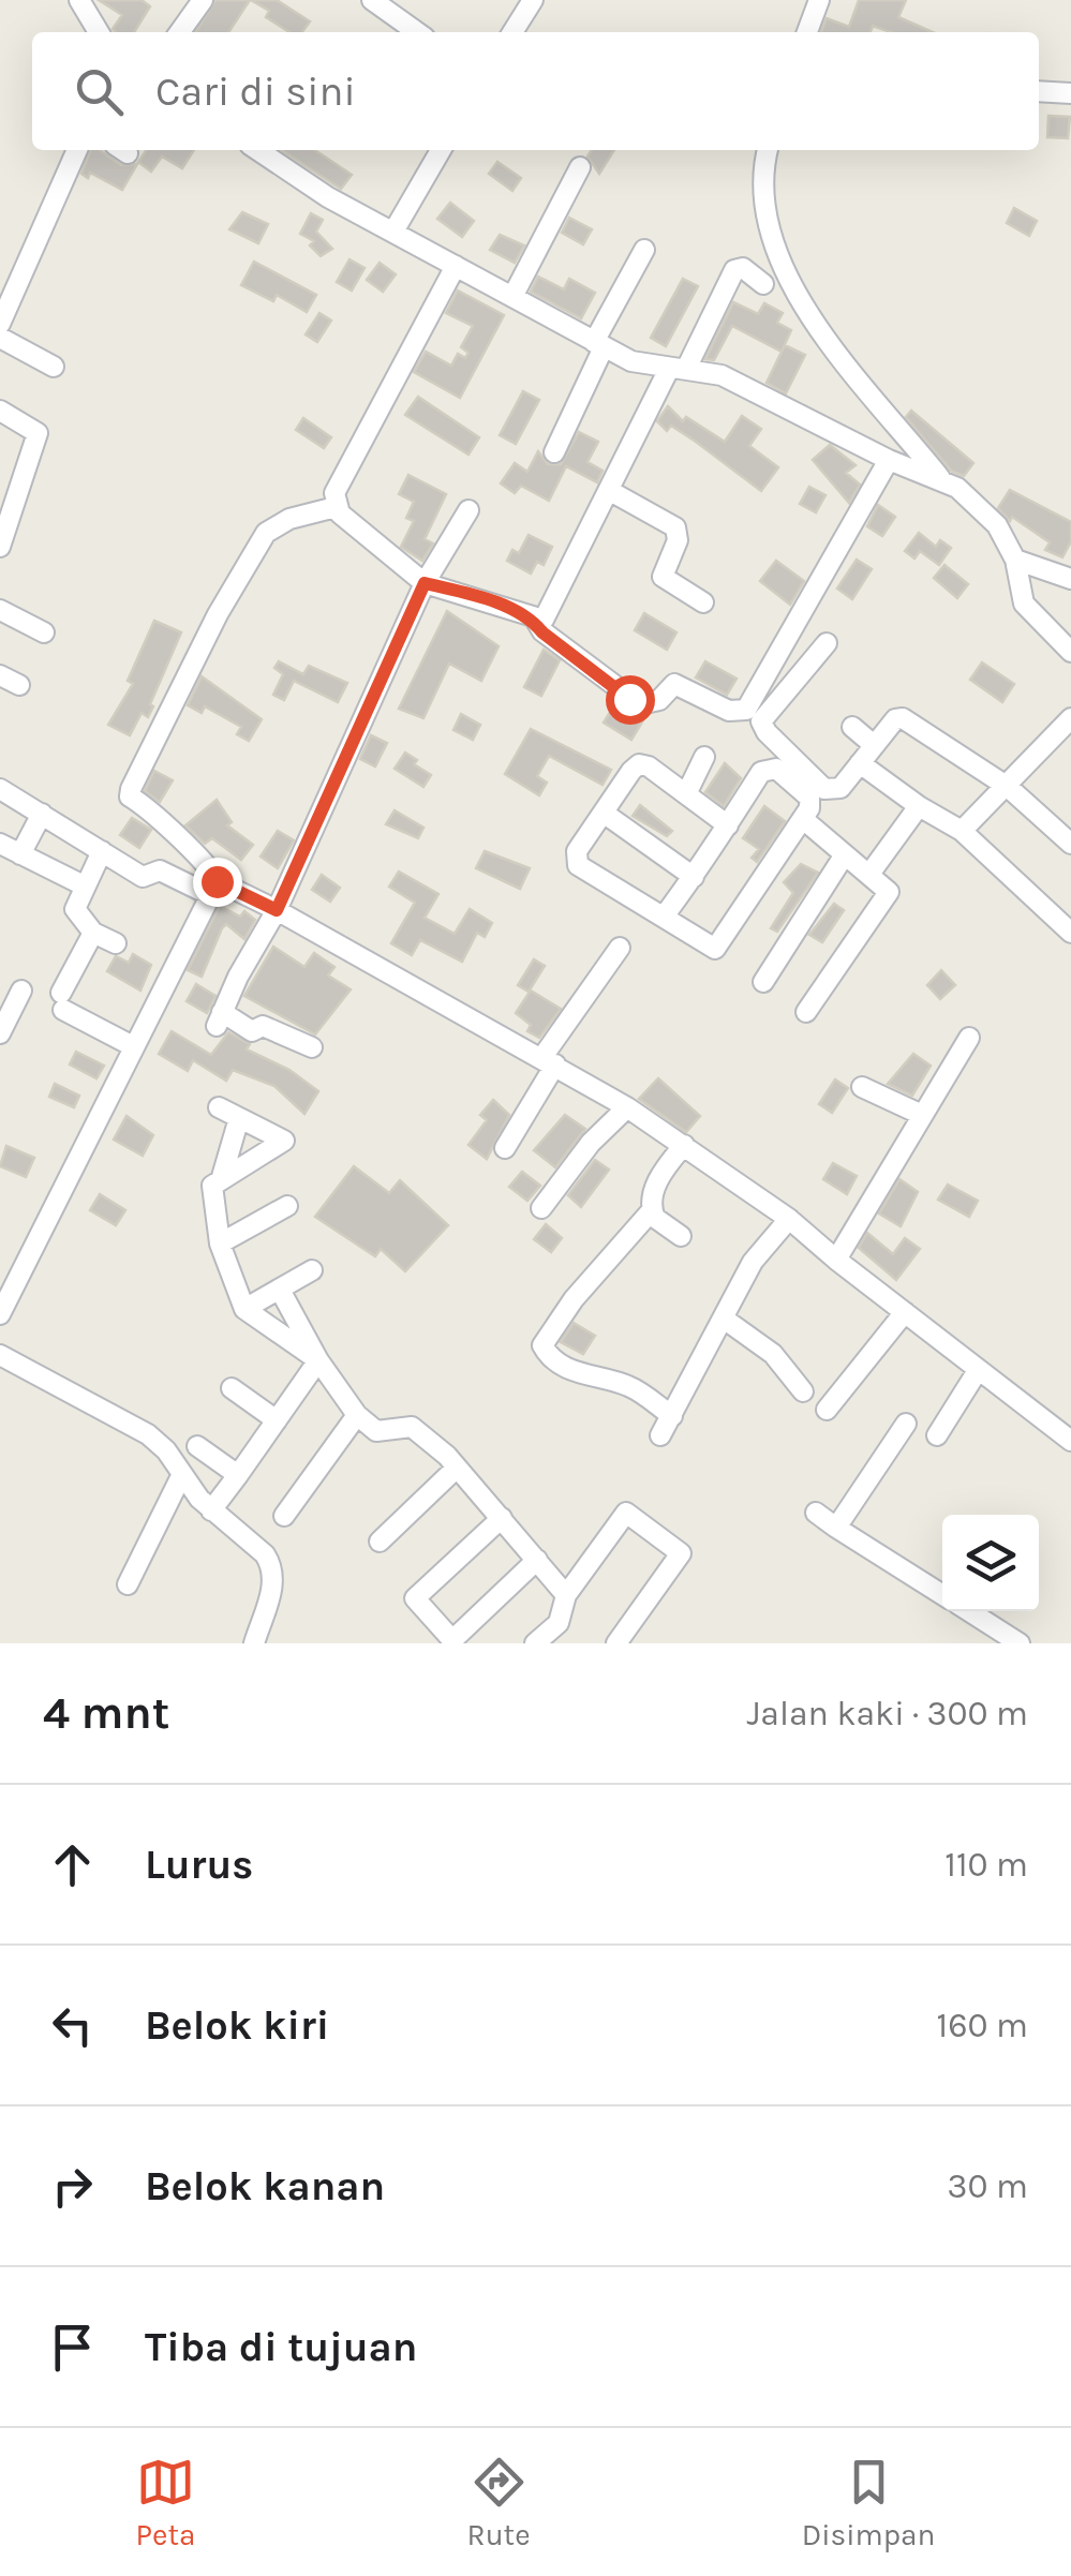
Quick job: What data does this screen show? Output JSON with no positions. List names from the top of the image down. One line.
{"page":{"search":"Cari di sini","heading":["4 mnt","Jalan kaki · 300 m"],"list":[["Lurus","110 m"],["Belok kiri","160 m"],["Belok kanan","30 m"],"Tiba di tujuan"],"nav":["Peta","Rute","Disimpan"]}}
